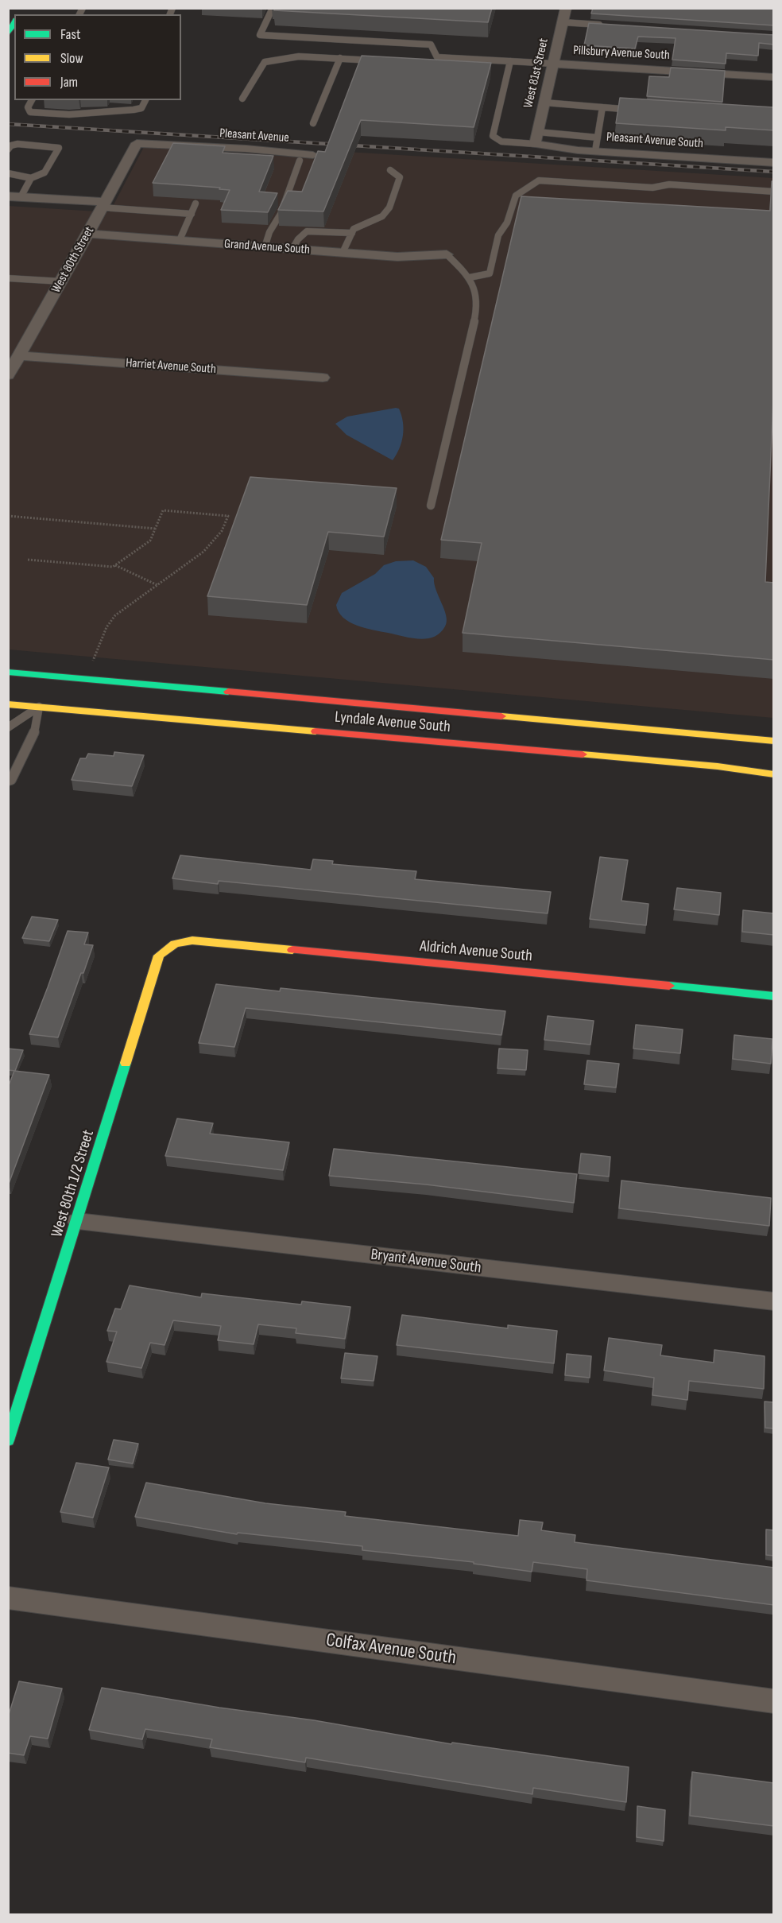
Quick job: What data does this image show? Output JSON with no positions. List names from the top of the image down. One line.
{"streets":{"main road":["Lyndale Avenue South","Aldrich Avenue South","West 80th 1/2 Street"],"street":["Pillsbury Avenue South","West 81st Street","Pleasant Avenue","Pleasant Avenue South","Grand Avenue South","West 80th Street","Harriet Avenue South","Bryant Avenue South","Colfax Avenue South"]},"crossings":[["Pillsbury Avenue South","West 81st Street"],["West 81st Street","Pleasant Avenue South"],["Pleasant Avenue","West 80th Street"],["Grand Avenue South","West 80th Street"],["West 80th Street","Harriet Avenue South"],["Aldrich Avenue South","West 80th 1/2 Street"],["West 80th 1/2 Street","Bryant Avenue South"]],"legend":["Fast","Slow","Jam"]}
